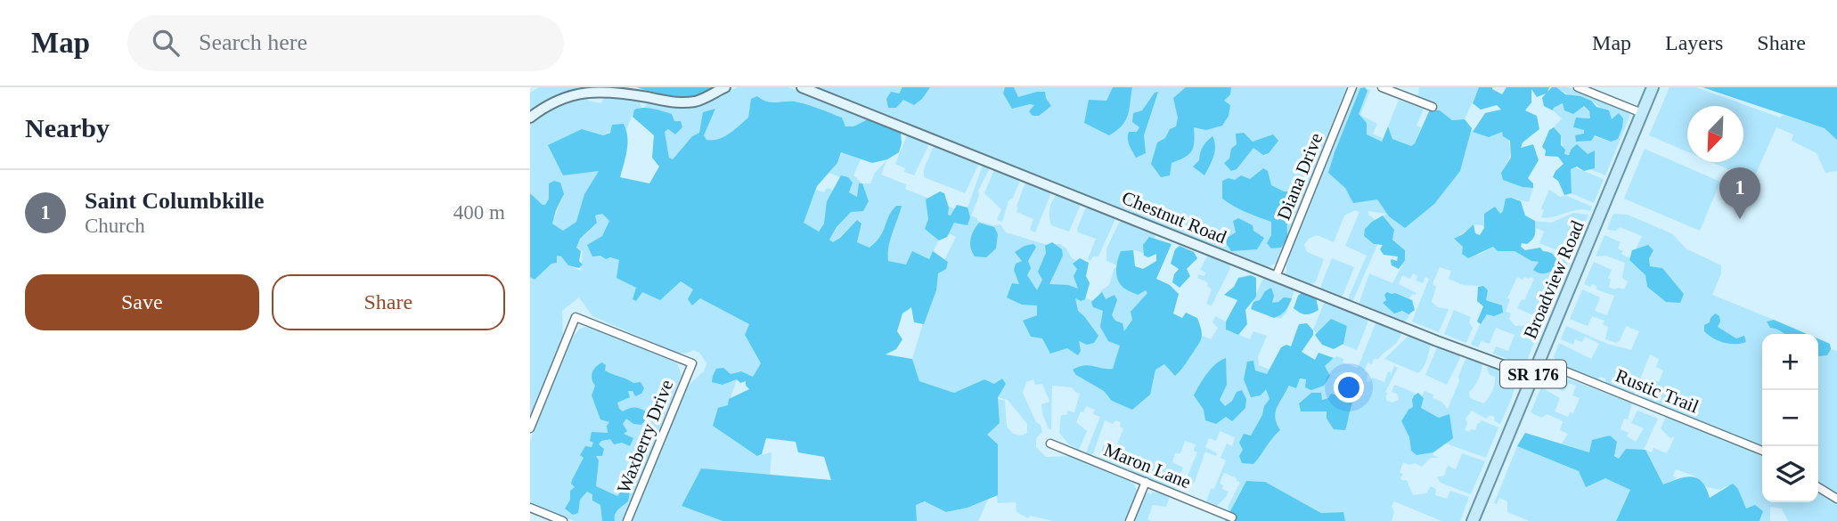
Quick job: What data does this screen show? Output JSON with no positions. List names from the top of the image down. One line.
{"streets":{"main road":["Broadview Road","SR 176"],"street":["Diana Drive","Chestnut Road","Rustic Trail","Waxberry Drive","Maron Lane"]},"crossings":[["Diana Drive","Chestnut Road"],["Chestnut Road","Broadview Road"],["Chestnut Road","Rustic Trail"],["Broadview Road","Rustic Trail"]],"north":"bottom left","page":{"header":"Map","search":"Search here","nav":["Map","Layers","Share"],"heading":"Nearby","pins":"1","list":[{"mark":"1","name":"Saint Columbkille","note":"Church","value":"400 m"}],"buttons":["Save","Share"],"map_buttons":["+","−"]}}
